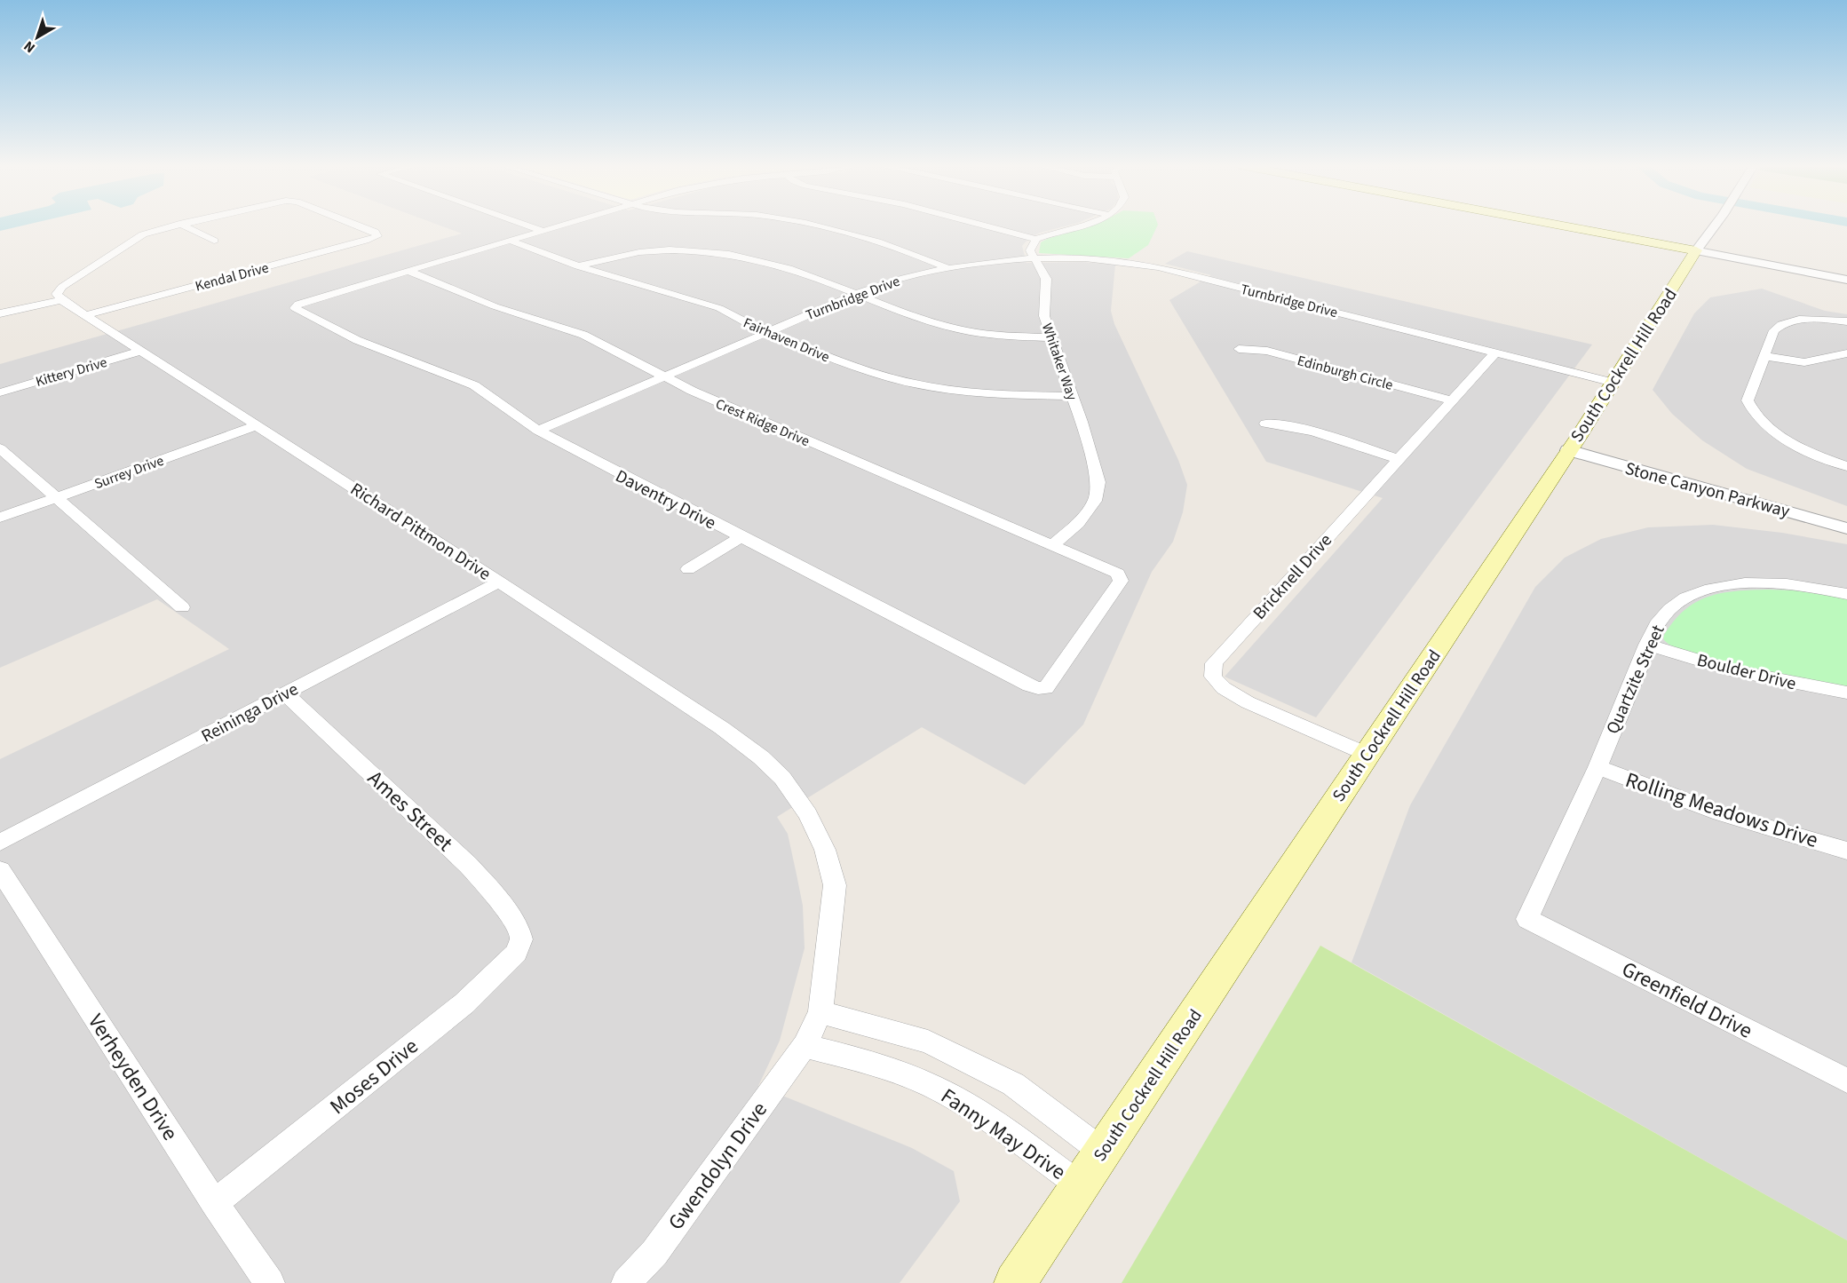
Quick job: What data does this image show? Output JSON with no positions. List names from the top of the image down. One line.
{"streets":{"main road":["South Cockrell Hill Road"],"street":["Kendal Drive","Turnbridge Drive","Fairhaven Drive","Whitaker Way","Kittery Drive","Edinburgh Circle","Crest Ridge Drive","Surrey Drive","Stone Canyon Parkway","Daventry Drive","Richard Pittmon Drive","Bricknell Drive","Boulder Drive","Quartzite Street","Reininga Drive","Rolling Meadows Drive","Ames Street","Greenfield Drive","Moses Drive","Verheyden Drive","Fanny May Drive","Gwendolyn Drive"]},"crossings":[["Kendal Drive","Richard Pittmon Drive"],["Turnbridge Drive","Fairhaven Drive"],["Turnbridge Drive","Whitaker Way"],["Turnbridge Drive","South Cockrell Hill Road"],["Turnbridge Drive","Crest Ridge Drive"],["Turnbridge Drive","Daventry Drive"],["Turnbridge Drive","Bricknell Drive"],["Fairhaven Drive","Whitaker Way"],["Whitaker Way","Crest Ridge Drive"],["South Cockrell Hill Road","Stone Canyon Parkway"],["South Cockrell Hill Road","Bricknell Drive"],["South Cockrell Hill Road","Fanny May Drive"],["Kittery Drive","Richard Pittmon Drive"],["Edinburgh Circle","Bricknell Drive"],["Crest Ridge Drive","Daventry Drive"],["Surrey Drive","Richard Pittmon Drive"],["Richard Pittmon Drive","Reininga Drive"],["Richard Pittmon Drive","Fanny May Drive"],["Richard Pittmon Drive","Gwendolyn Drive"],["Boulder Drive","Quartzite Street"],["Quartzite Street","Rolling Meadows Drive"],["Quartzite Street","Greenfield Drive"],["Reininga Drive","Ames Street"],["Ames Street","Moses Drive"],["Moses Drive","Verheyden Drive"],["Fanny May Drive","Gwendolyn Drive"]],"north":"bottom left"}
